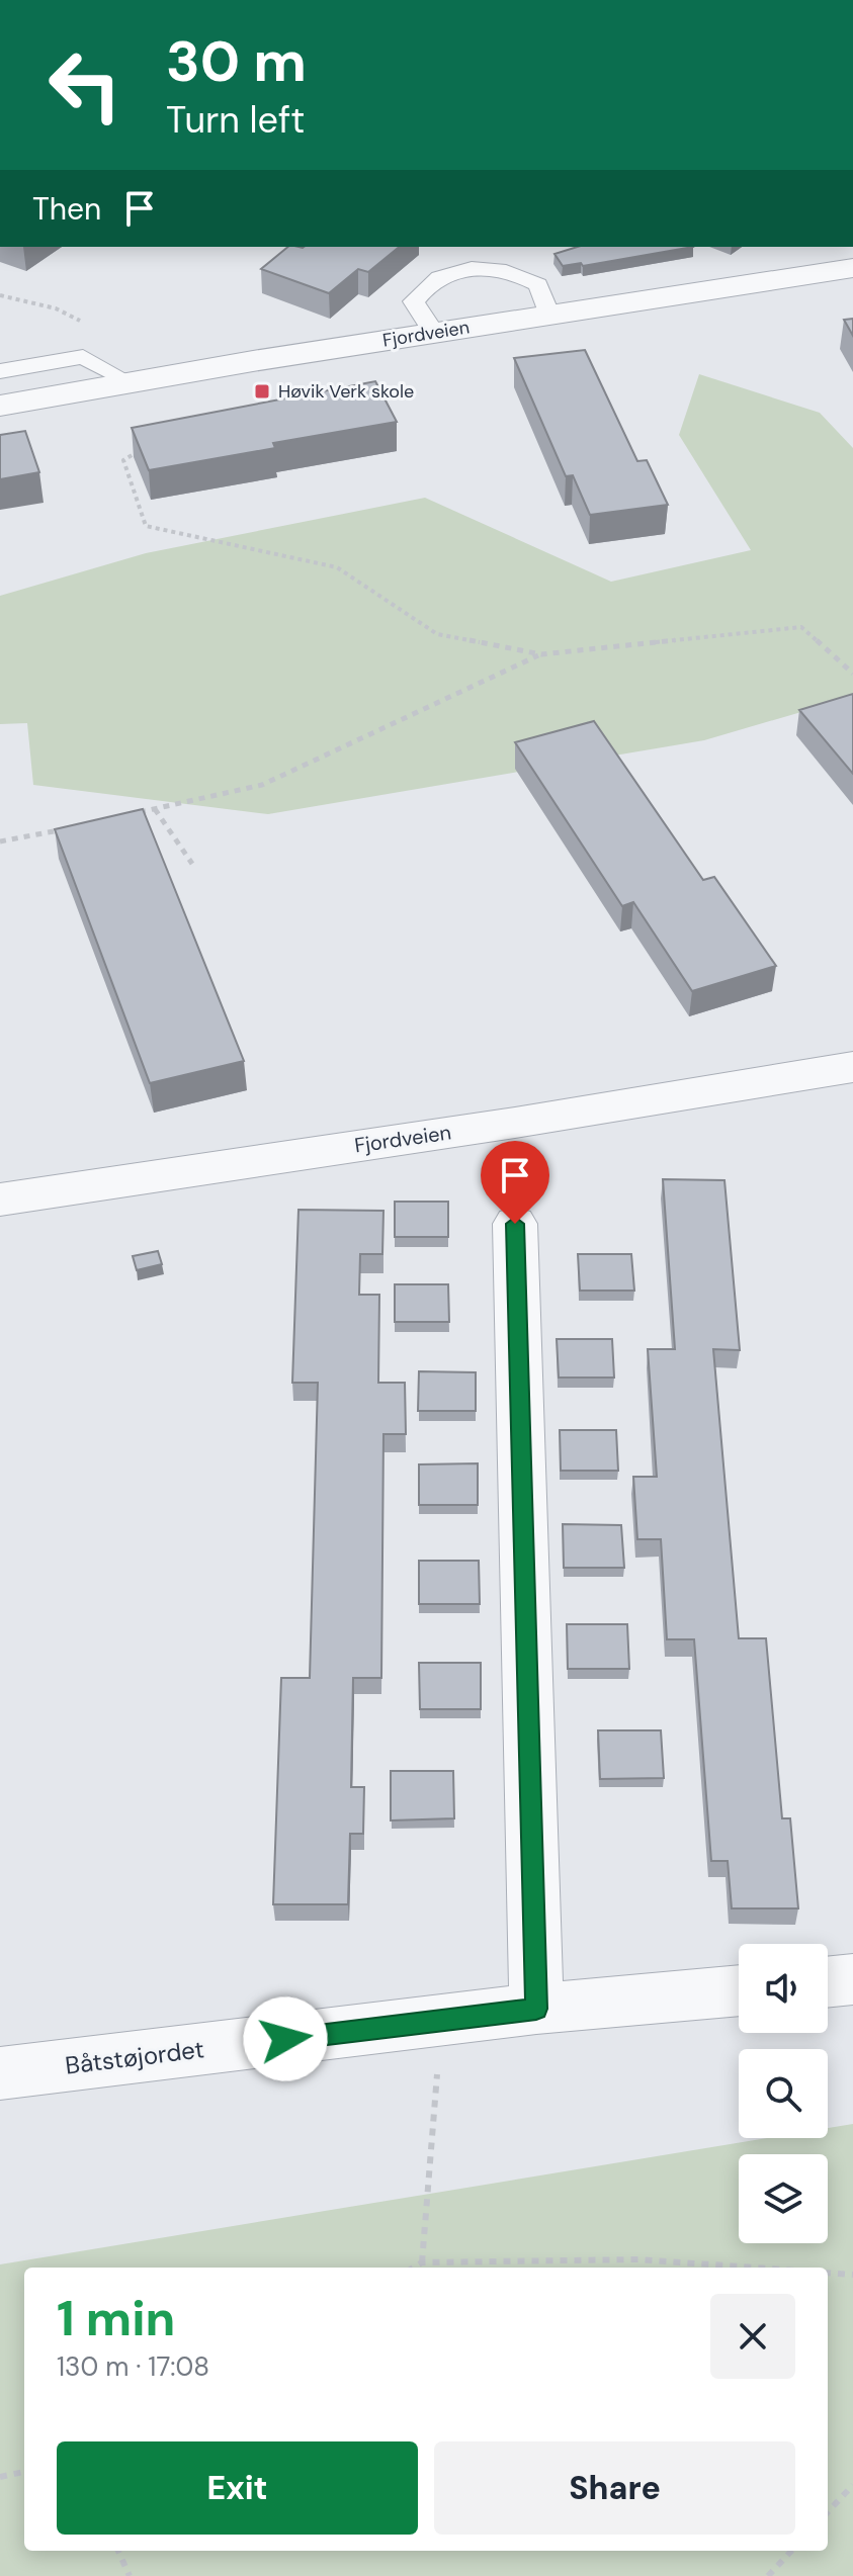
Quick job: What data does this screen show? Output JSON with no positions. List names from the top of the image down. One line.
{"streets":{"street":["Fjordveien","Båtstøjordet"]},"places":{"transit":["Høvik Verk skole"]},"page":{"turn":["30 m","Turn left"],"then":"Then","heading":["1 min","130 m · 17:08"],"buttons":["Exit","Share"]}}
